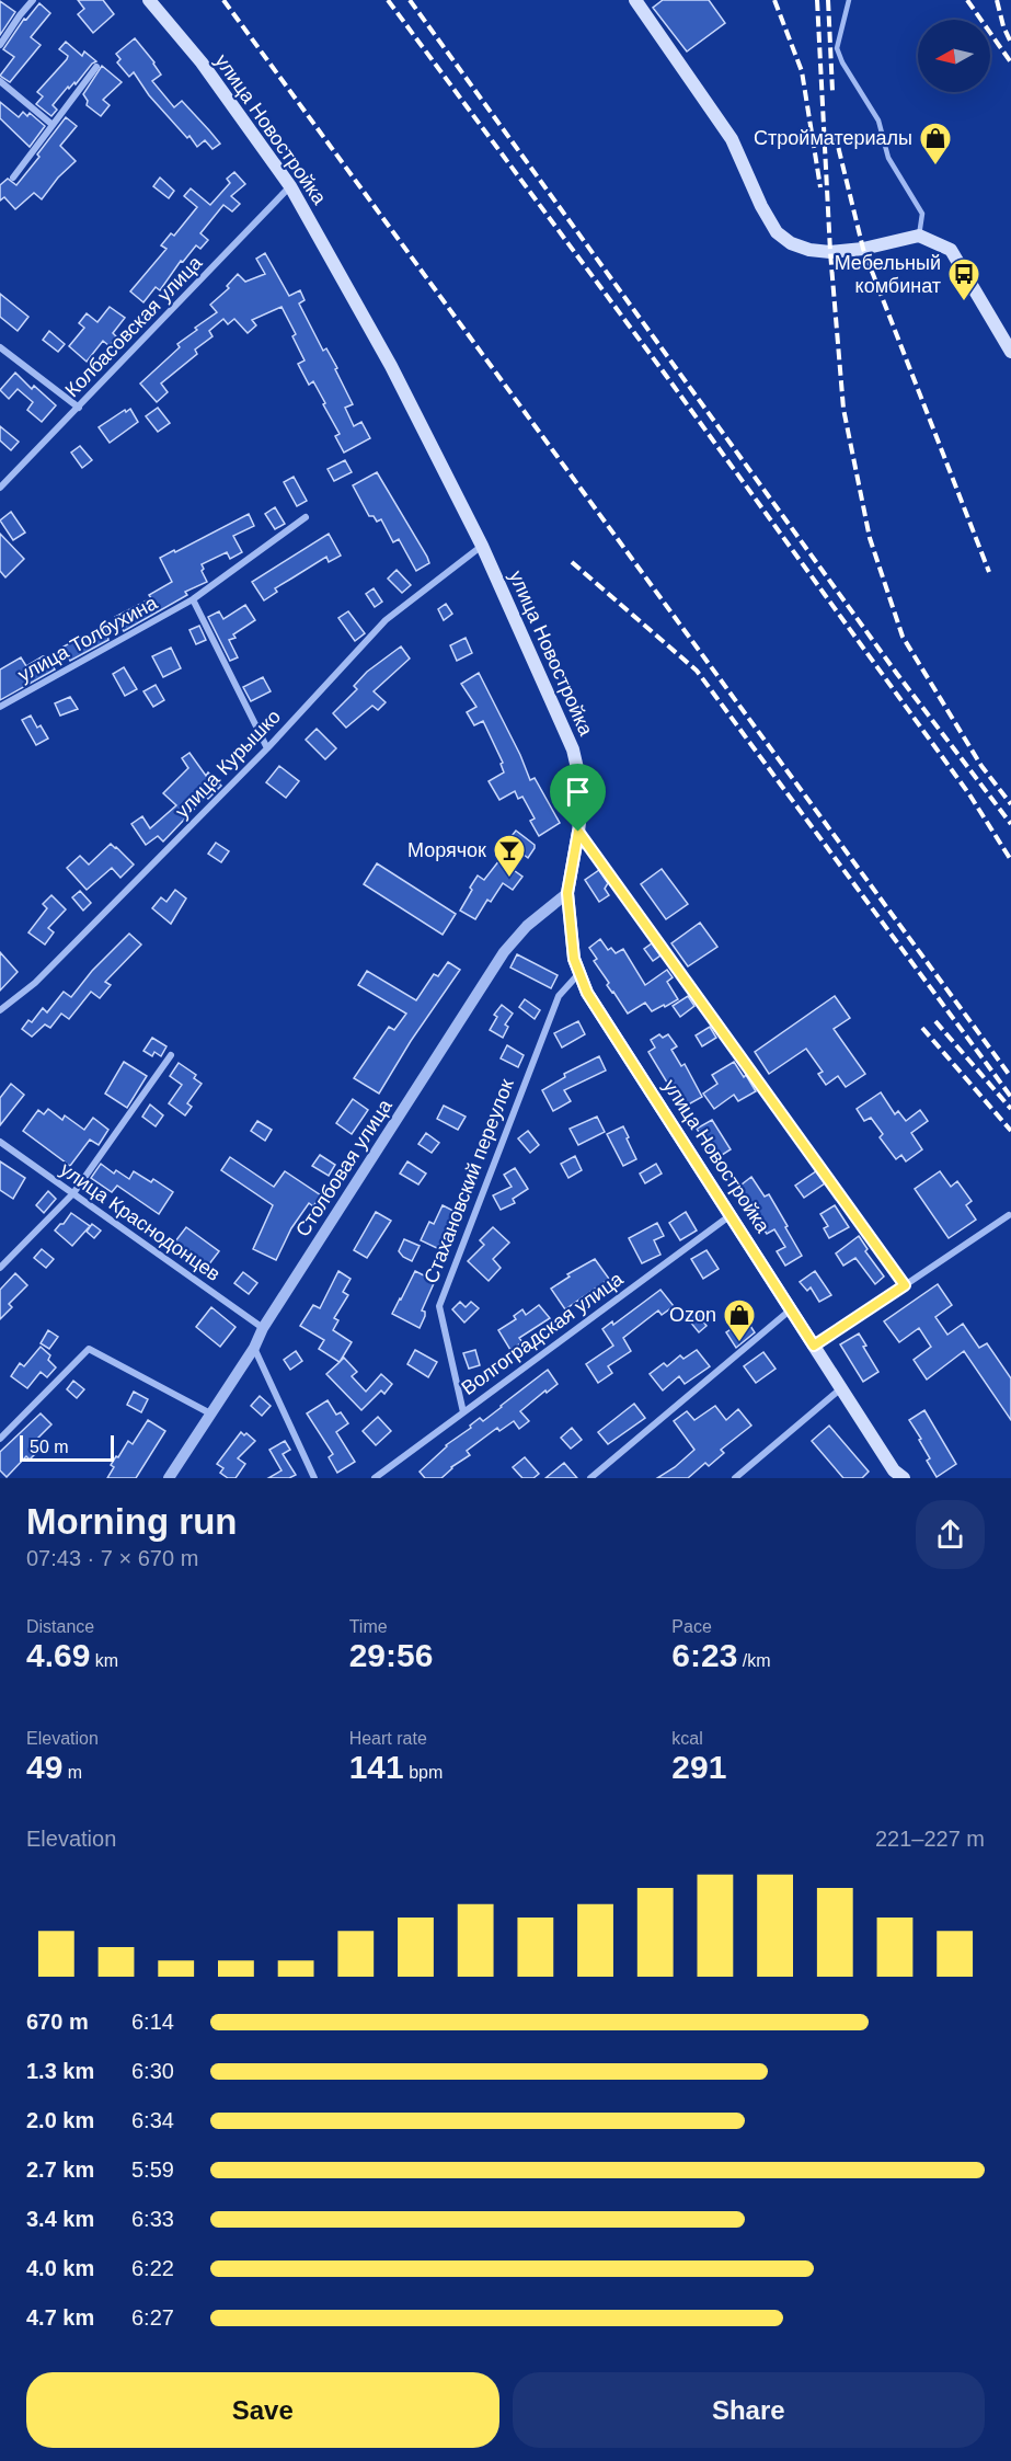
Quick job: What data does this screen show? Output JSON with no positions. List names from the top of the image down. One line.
{"streets":{"main road":["улица Новостройка"],"street":["Колбасовская улица","улица Толбухина","улица Курышко","Столбовая улица","Стахановский переулок","улица Краснодонцев","Волгоградская улица"]},"crossings":[["улица Новостройка","Колбасовская улица"],["улица Новостройка","улица Курышко"],["улица Новостройка","Столбовая улица"],["улица Новостройка","Стахановский переулок"],["улица Новостройка","Волгоградская улица"],["Столбовая улица","улица Краснодонцев"],["Стахановский переулок","Волгоградская улица"]],"places":{"shop":["Стройматериалы","Ozon"],"bus stop":["Мебельный комбинат"],"bar":["Морячок"]},"scale_bar":"50 m","north":"left","page":{"scale":"50 m","heading":["Morning run","07:43 · 7 × 670 m"],"stats":[["Distance","4.69 km"],["Time","29:56"],["Pace","6:23 /km"],["Elevation","49 m"],["Heart rate","141 bpm"],["kcal","291"]],"chart":["Elevation","221–227 m"],"list":[{"name":"670 m","note":"6:14"},{"name":"1.3 km","note":"6:30"},{"name":"2.0 km","note":"6:34"},{"name":"2.7 km","note":"5:59"},{"name":"3.4 km","note":"6:33"},{"name":"4.0 km","note":"6:22"},{"name":"4.7 km","note":"6:27"}],"buttons":["Save","Share"]}}
